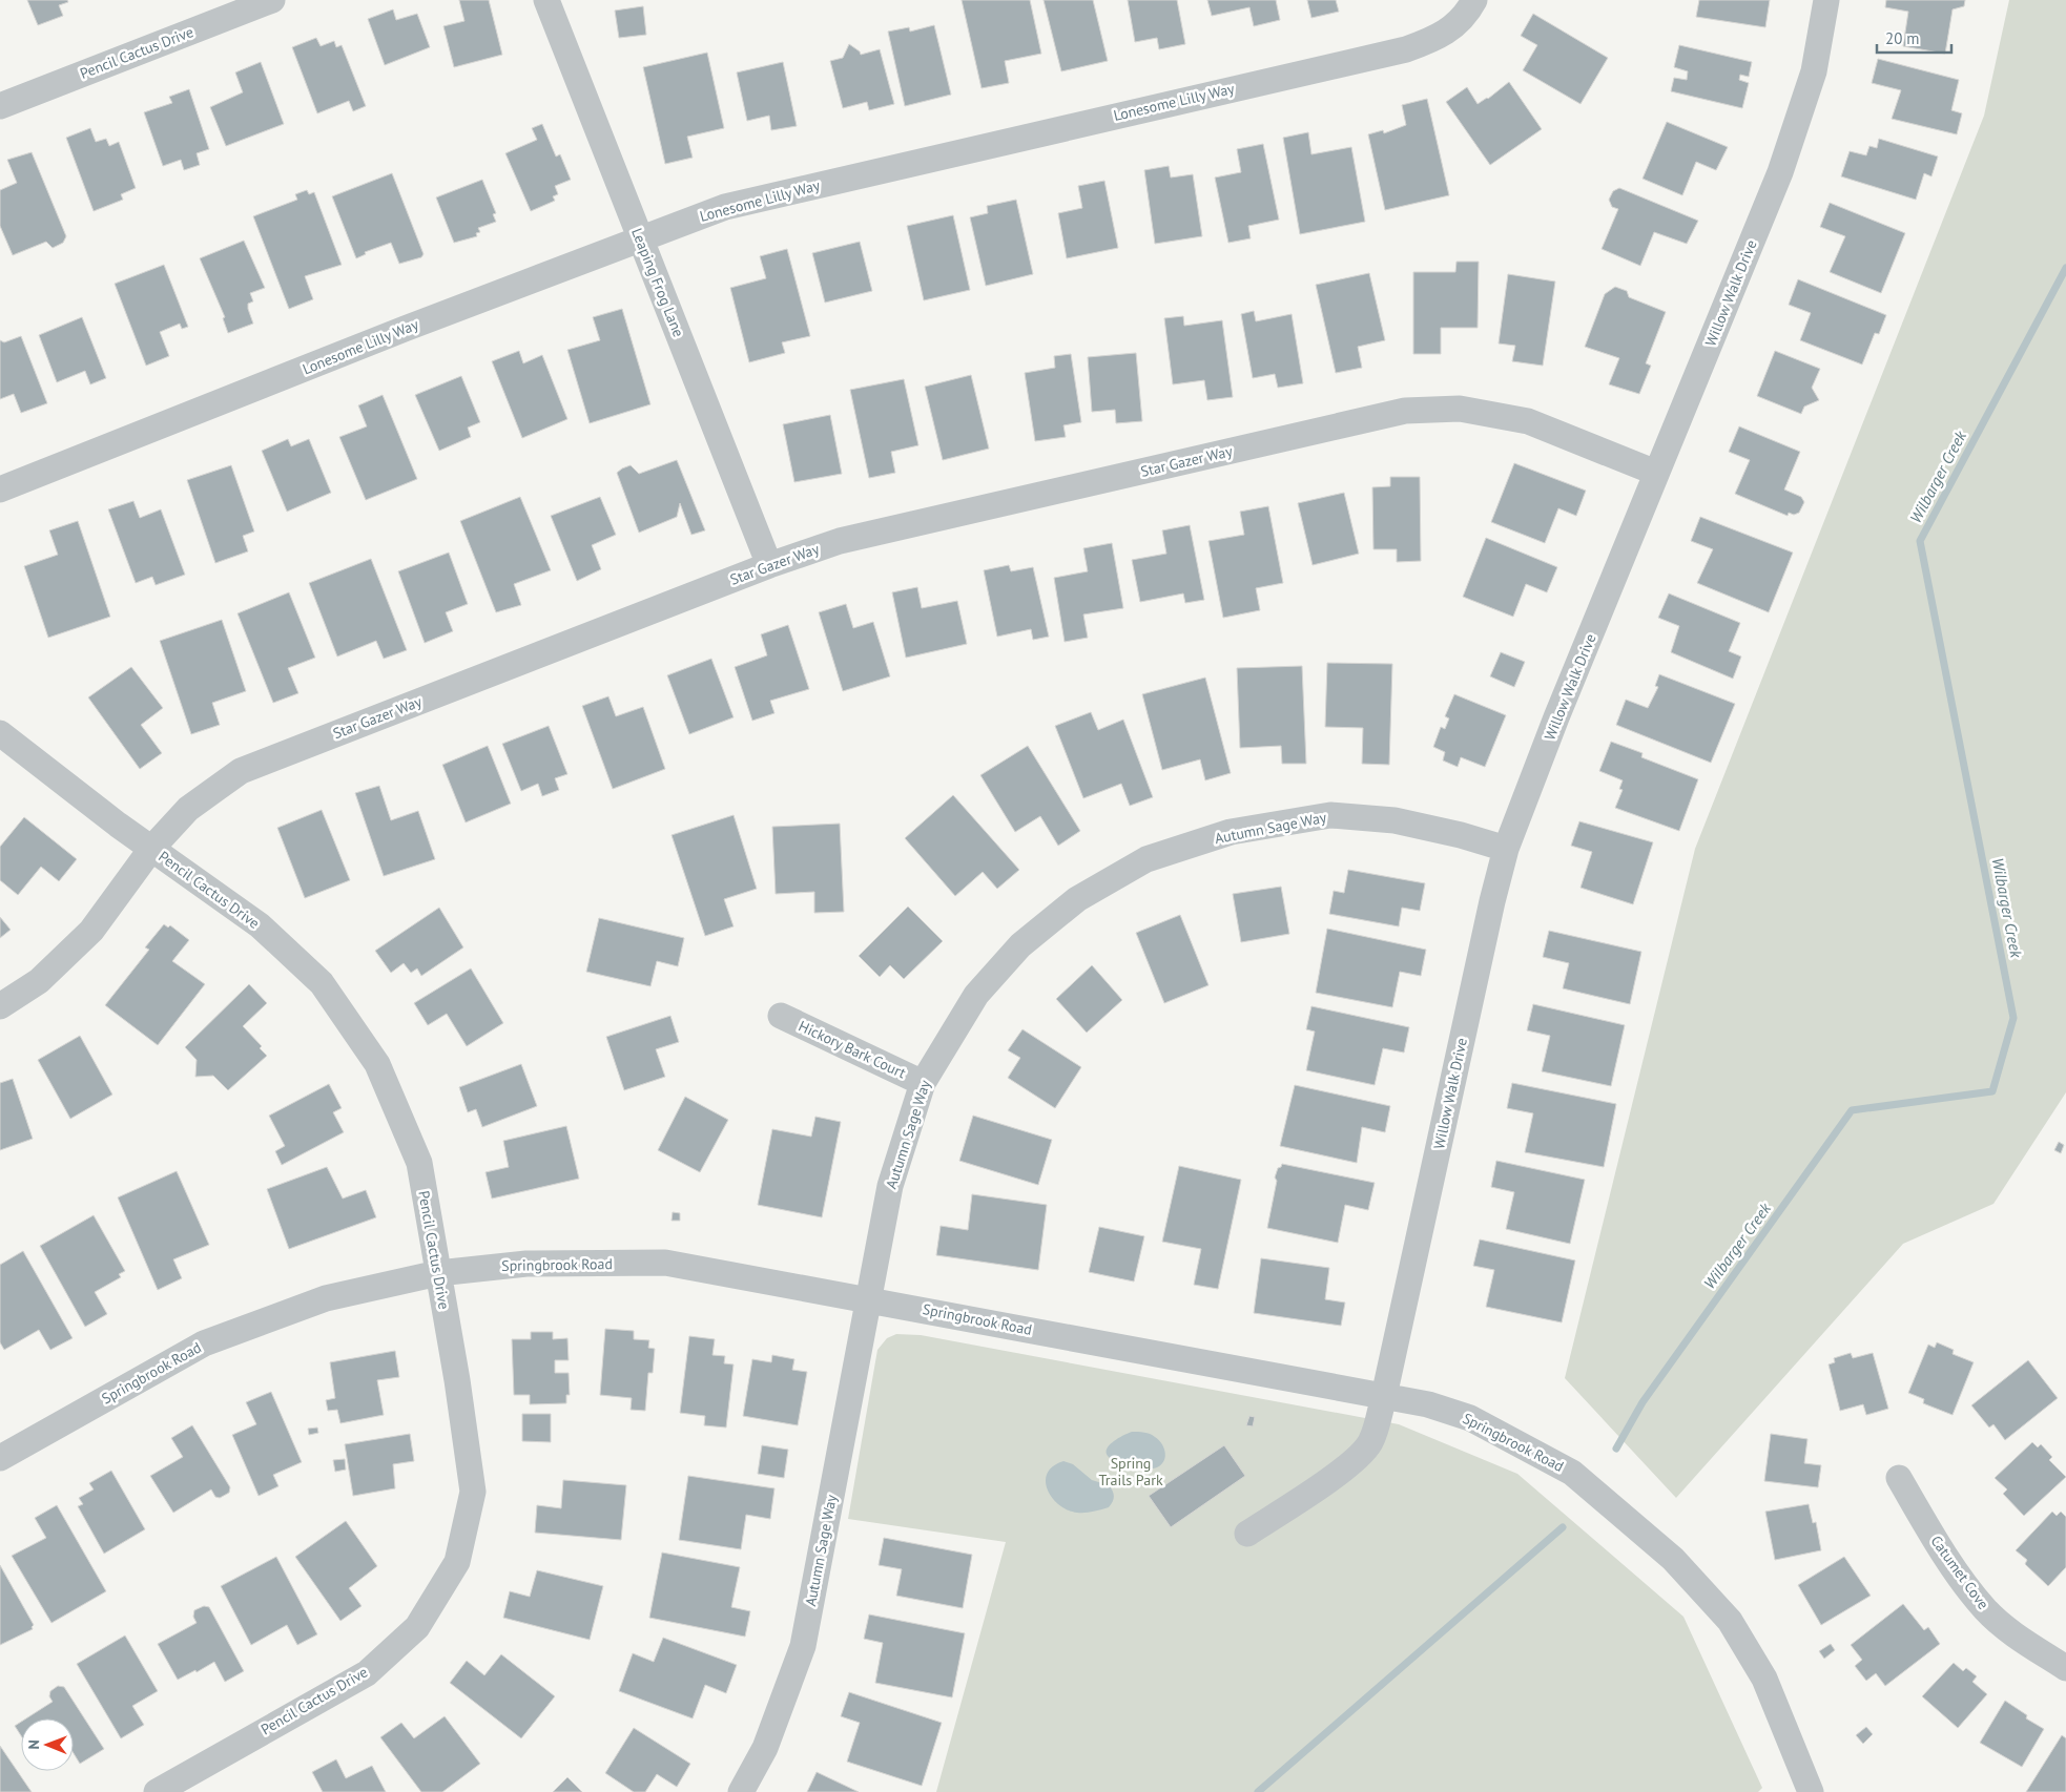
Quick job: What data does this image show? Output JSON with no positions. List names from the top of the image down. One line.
{"streets":{"street":["Pencil Cactus Drive","Lonesome Lilly Way","Leaping Frog Lane","Willow Walk Drive","Star Gazer Way","Autumn Sage Way","Hickory Bark Court","Springbrook Road","Catumet Cove"]},"crossings":[["Pencil Cactus Drive","Star Gazer Way"],["Pencil Cactus Drive","Springbrook Road"],["Lonesome Lilly Way","Leaping Frog Lane"],["Leaping Frog Lane","Star Gazer Way"],["Willow Walk Drive","Star Gazer Way"],["Willow Walk Drive","Autumn Sage Way"],["Willow Walk Drive","Springbrook Road"],["Autumn Sage Way","Hickory Bark Court"],["Autumn Sage Way","Springbrook Road"]],"water":["Wilbarger Creek"],"parks":["Spring Trails Park"],"scale_bar":"20 m","north":"left"}
